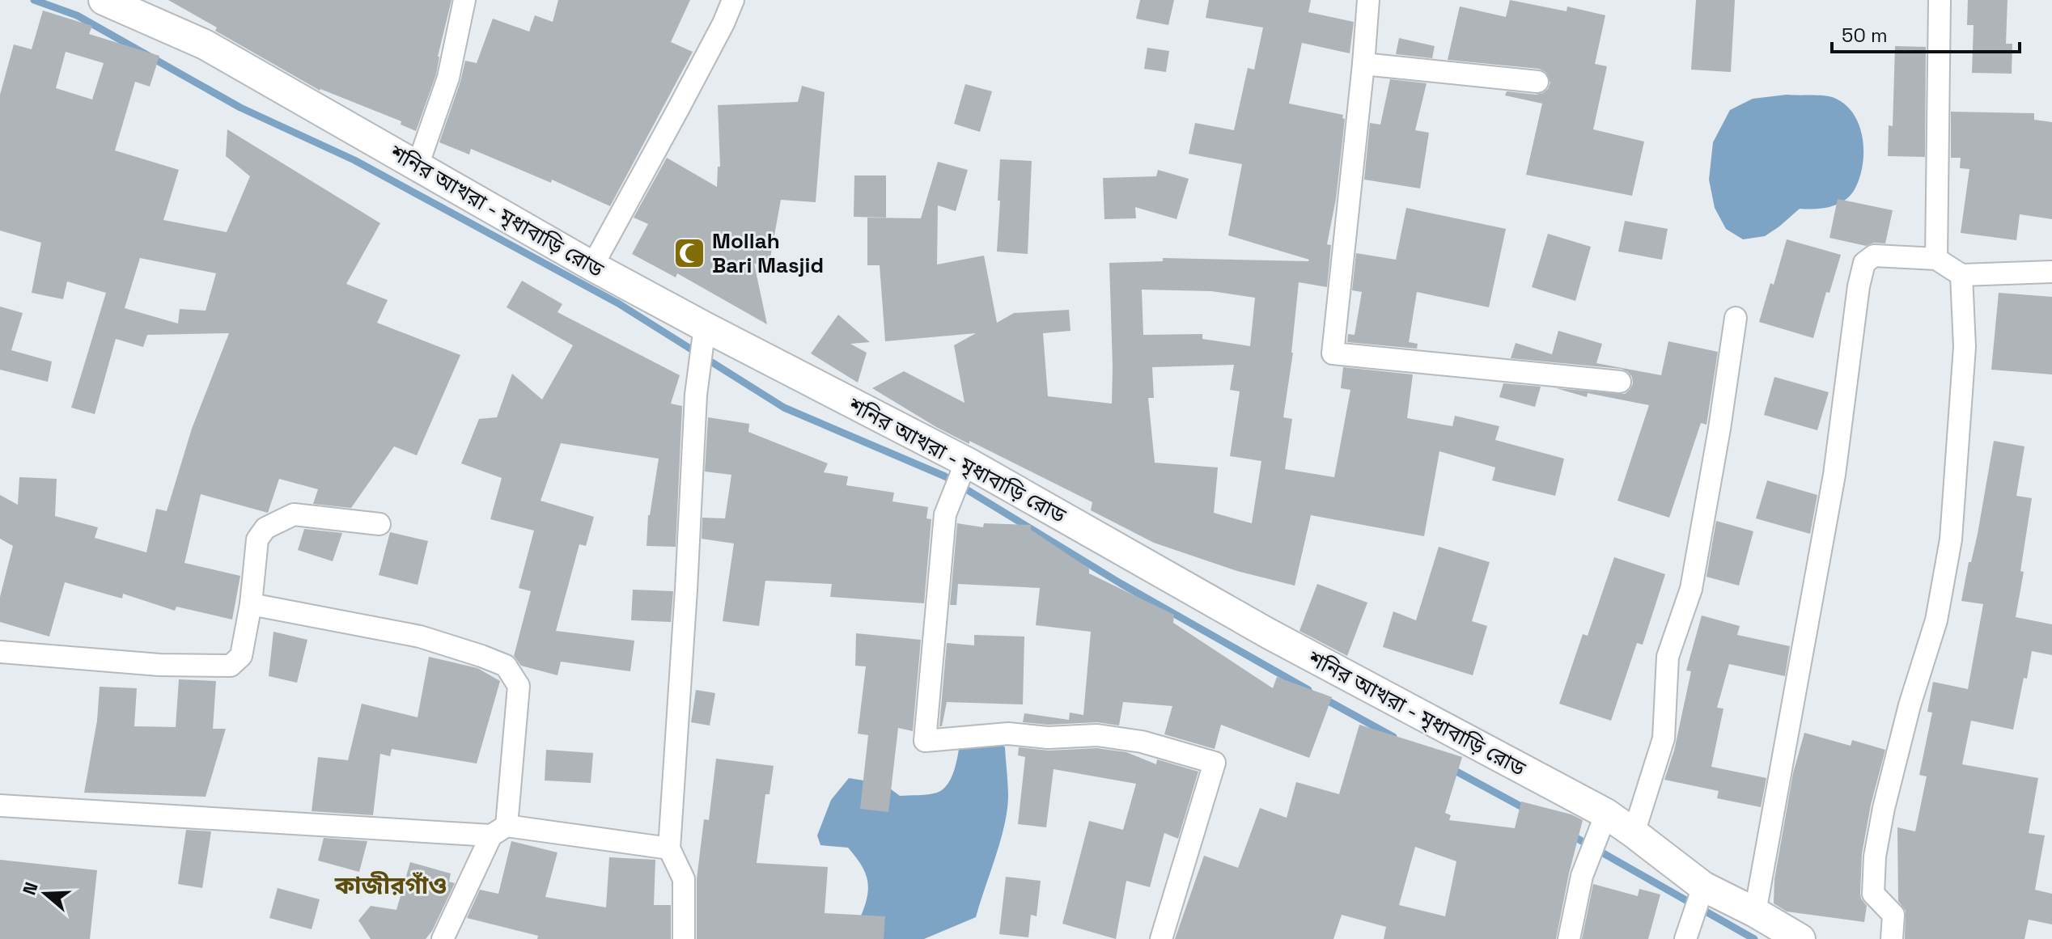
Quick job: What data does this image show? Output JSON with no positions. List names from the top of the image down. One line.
{"streets":{"main road":["শনির আখরা - মৃধাবাড়ি রোড"]},"districts":["কাজীরগাঁও"],"places":{"mosque":["Mollah Bari Masjid"]},"scale_bar":"50 m","north":"left"}
